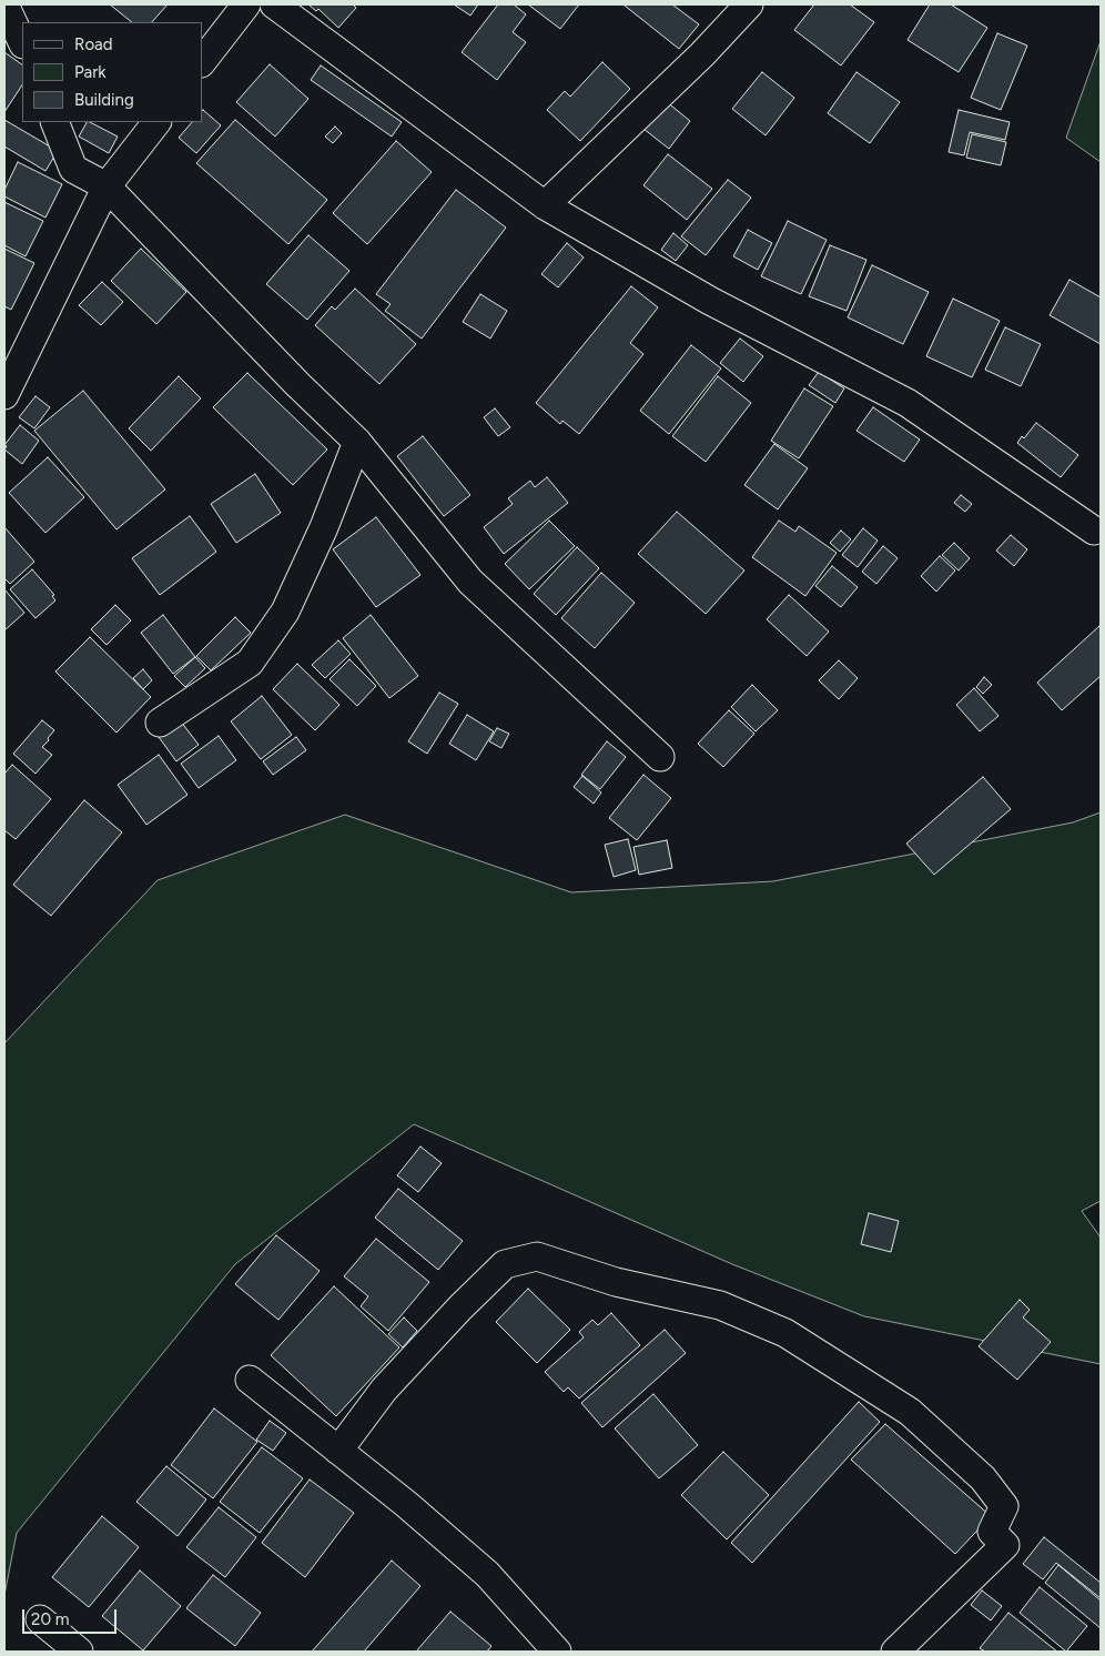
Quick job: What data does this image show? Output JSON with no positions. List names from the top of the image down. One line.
{"legend":["Road","Park","Building"],"scale_bar":"20 m"}
